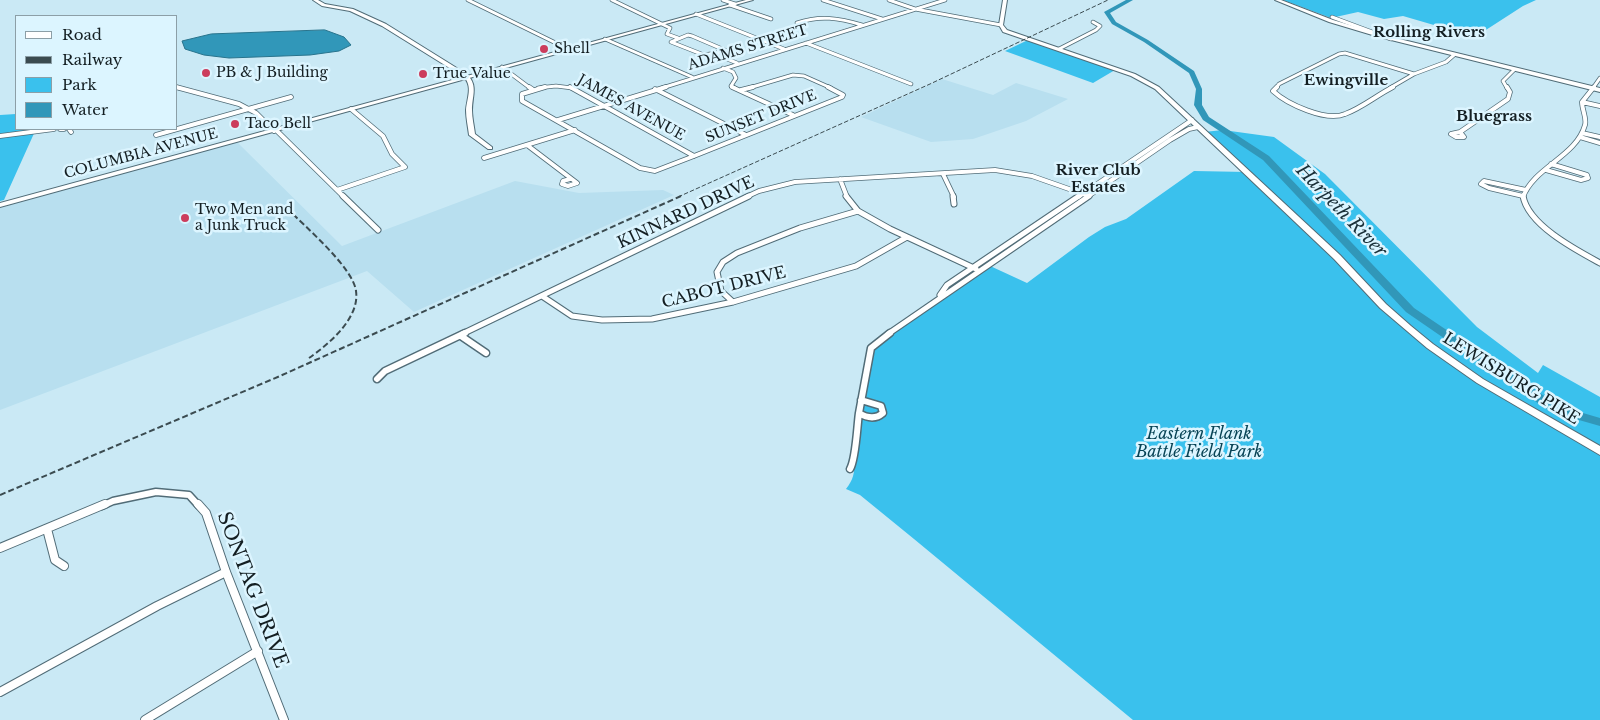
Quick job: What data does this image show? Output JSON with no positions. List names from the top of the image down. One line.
{"streets":{"main road":["COLUMBIA AVENUE","LEWISBURG PIKE"],"street":["ADAMS STREET","JAMES AVENUE","SUNSET DRIVE","KINNARD DRIVE","CABOT DRIVE","SONTAG DRIVE"]},"crossings":[["ADAMS STREET","JAMES AVENUE"],["JAMES AVENUE","SUNSET DRIVE"],["KINNARD DRIVE","CABOT DRIVE"]],"districts":["Rolling Rivers","Ewingville","Bluegrass","River Club Estates"],"water":["Harpeth River"],"parks":["Eastern Flank Battle Field Park"],"places":["Shell","PB & J Building","True Value","Taco Bell","Two Men and a Junk Truck"],"legend":["Road","Railway","Park","Water"]}
